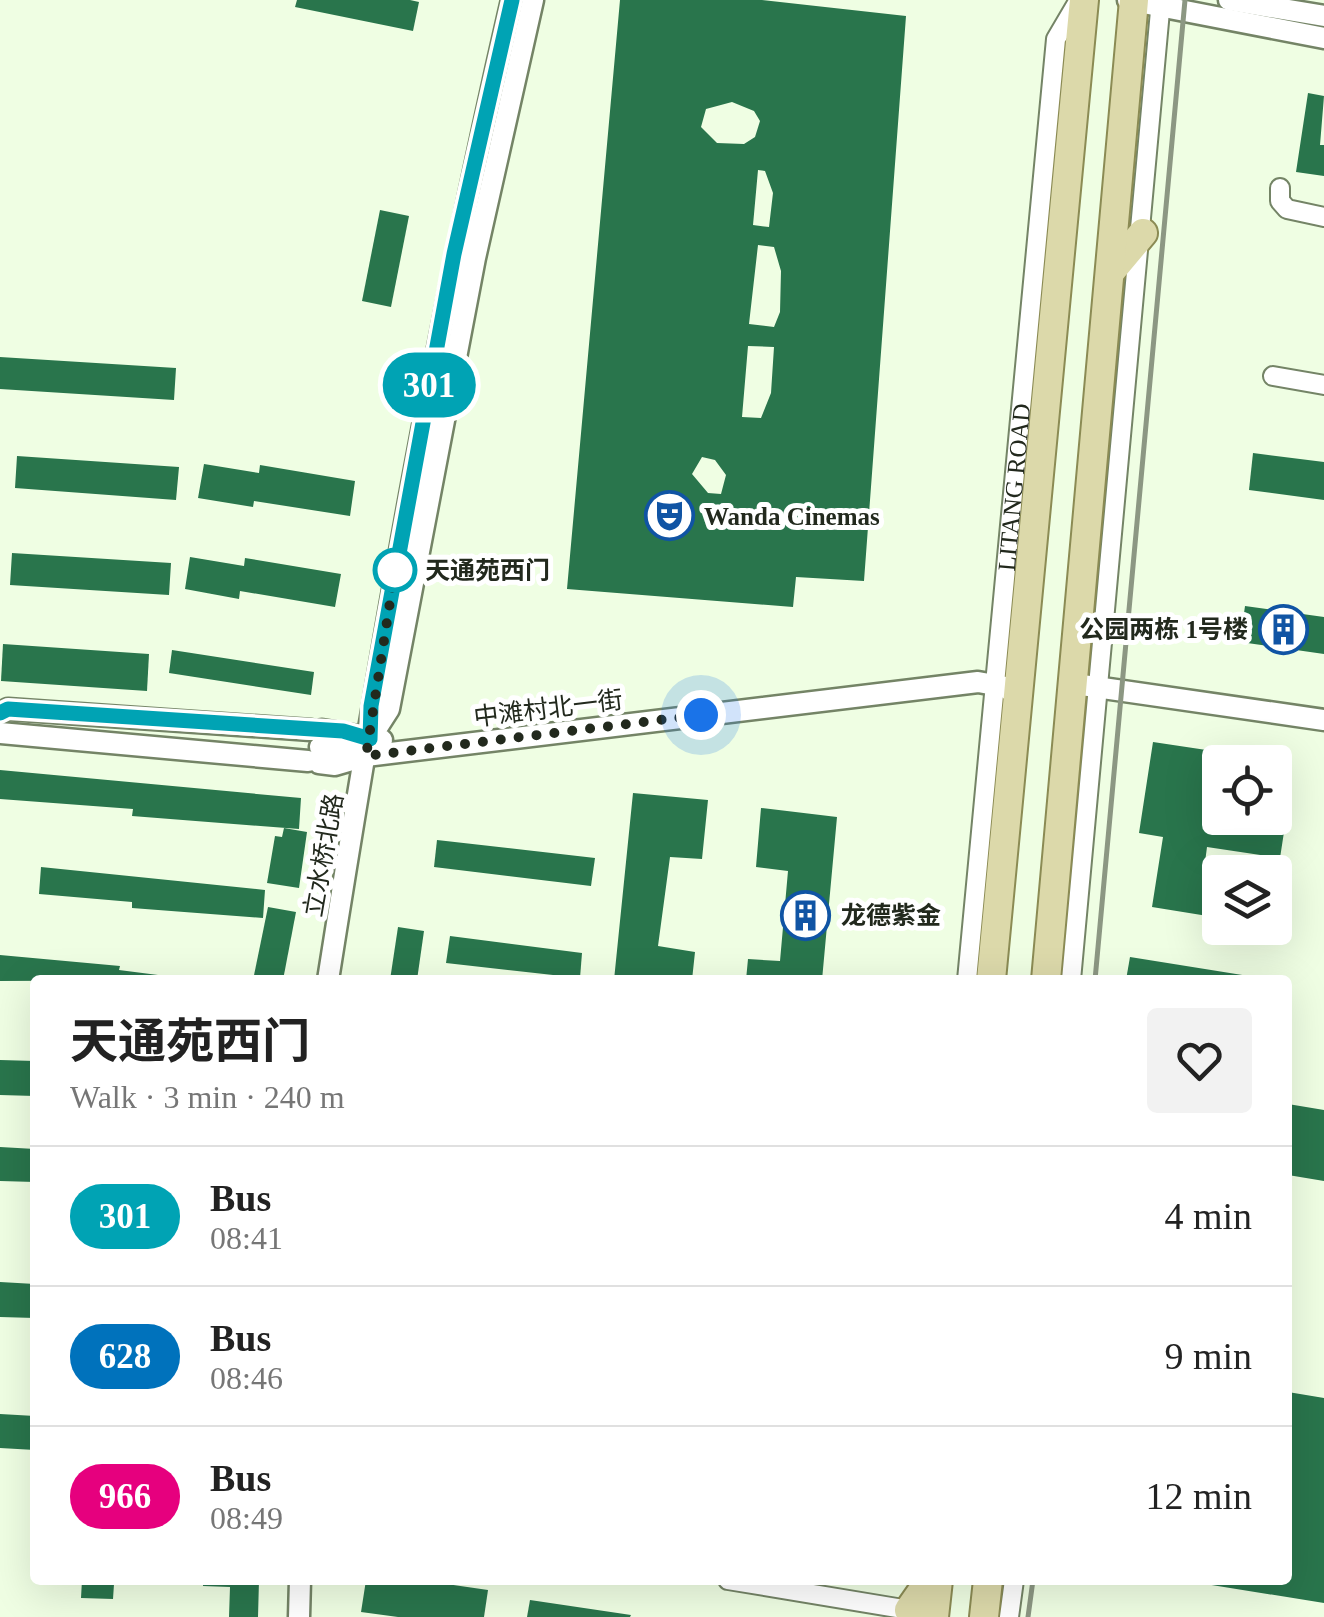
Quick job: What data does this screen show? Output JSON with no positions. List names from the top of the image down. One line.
{"streets":{"main road":["LITANG ROAD"],"street":["中滩村北一街","立水桥北路"]},"crossings":[["LITANG ROAD","中滩村北一街"],["中滩村北一街","立水桥北路"]],"places":{"theatre":["Wanda Cinemas"],"other":["天通苑西门"],"building":["公园两栋 1号楼","龙德紫金"]},"lines":["bus line 301"],"page":{"on_map":"301","heading":["天通苑西门","Walk · 3 min · 240 m"],"list":[{"mark":"301","name":"Bus","note":"08:41","value":"4 min"},{"mark":"628","name":"Bus","note":"08:46","value":"9 min"},{"mark":"966","name":"Bus","note":"08:49","value":"12 min"}]}}
